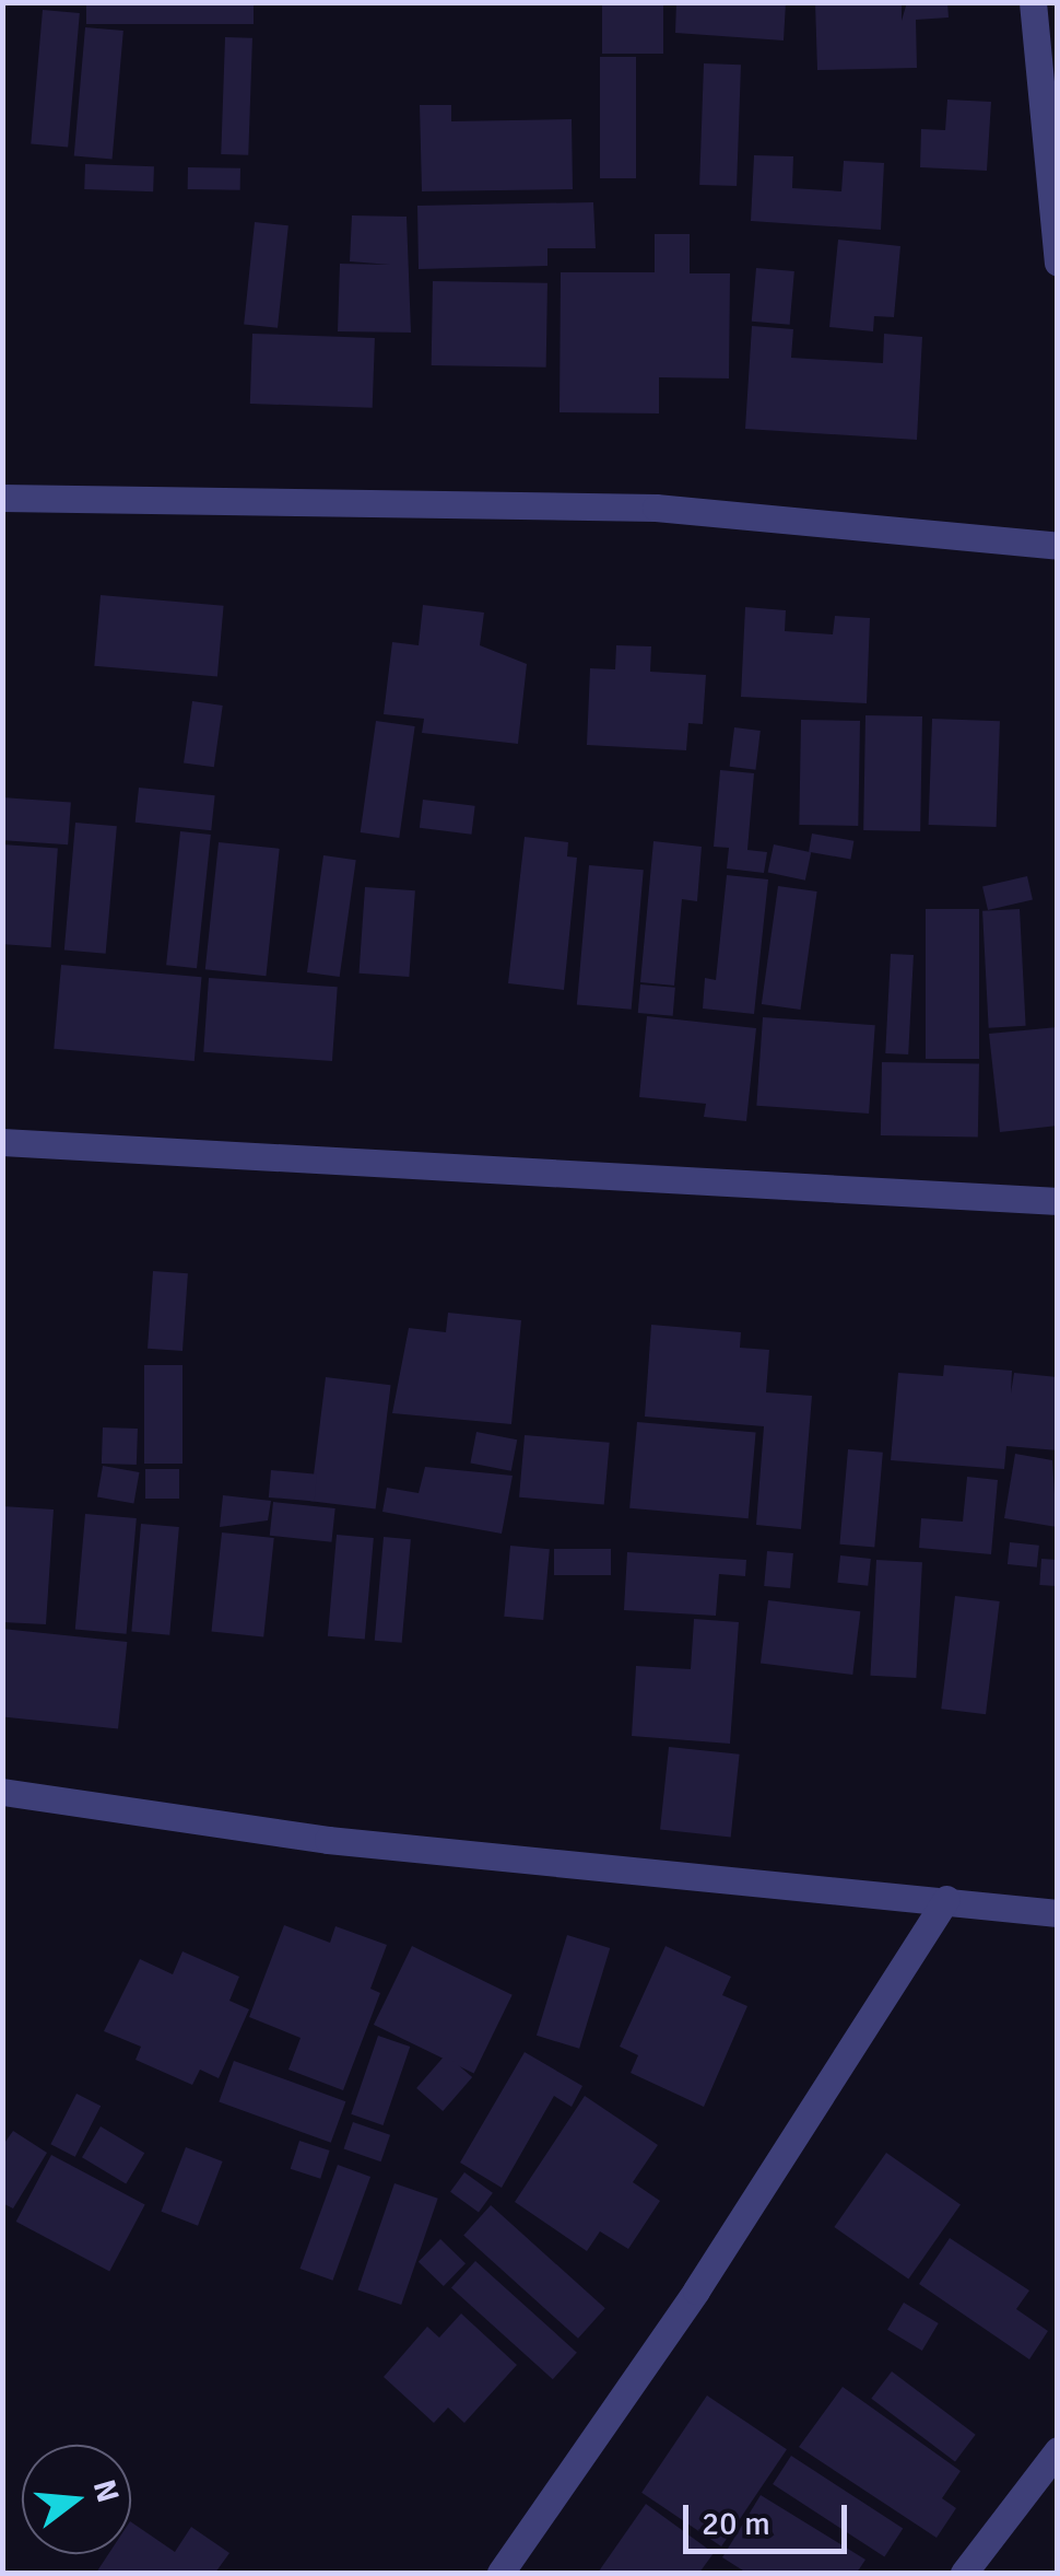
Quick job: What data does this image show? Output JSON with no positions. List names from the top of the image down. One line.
{"scale_bar":"20 m","north":"right"}
